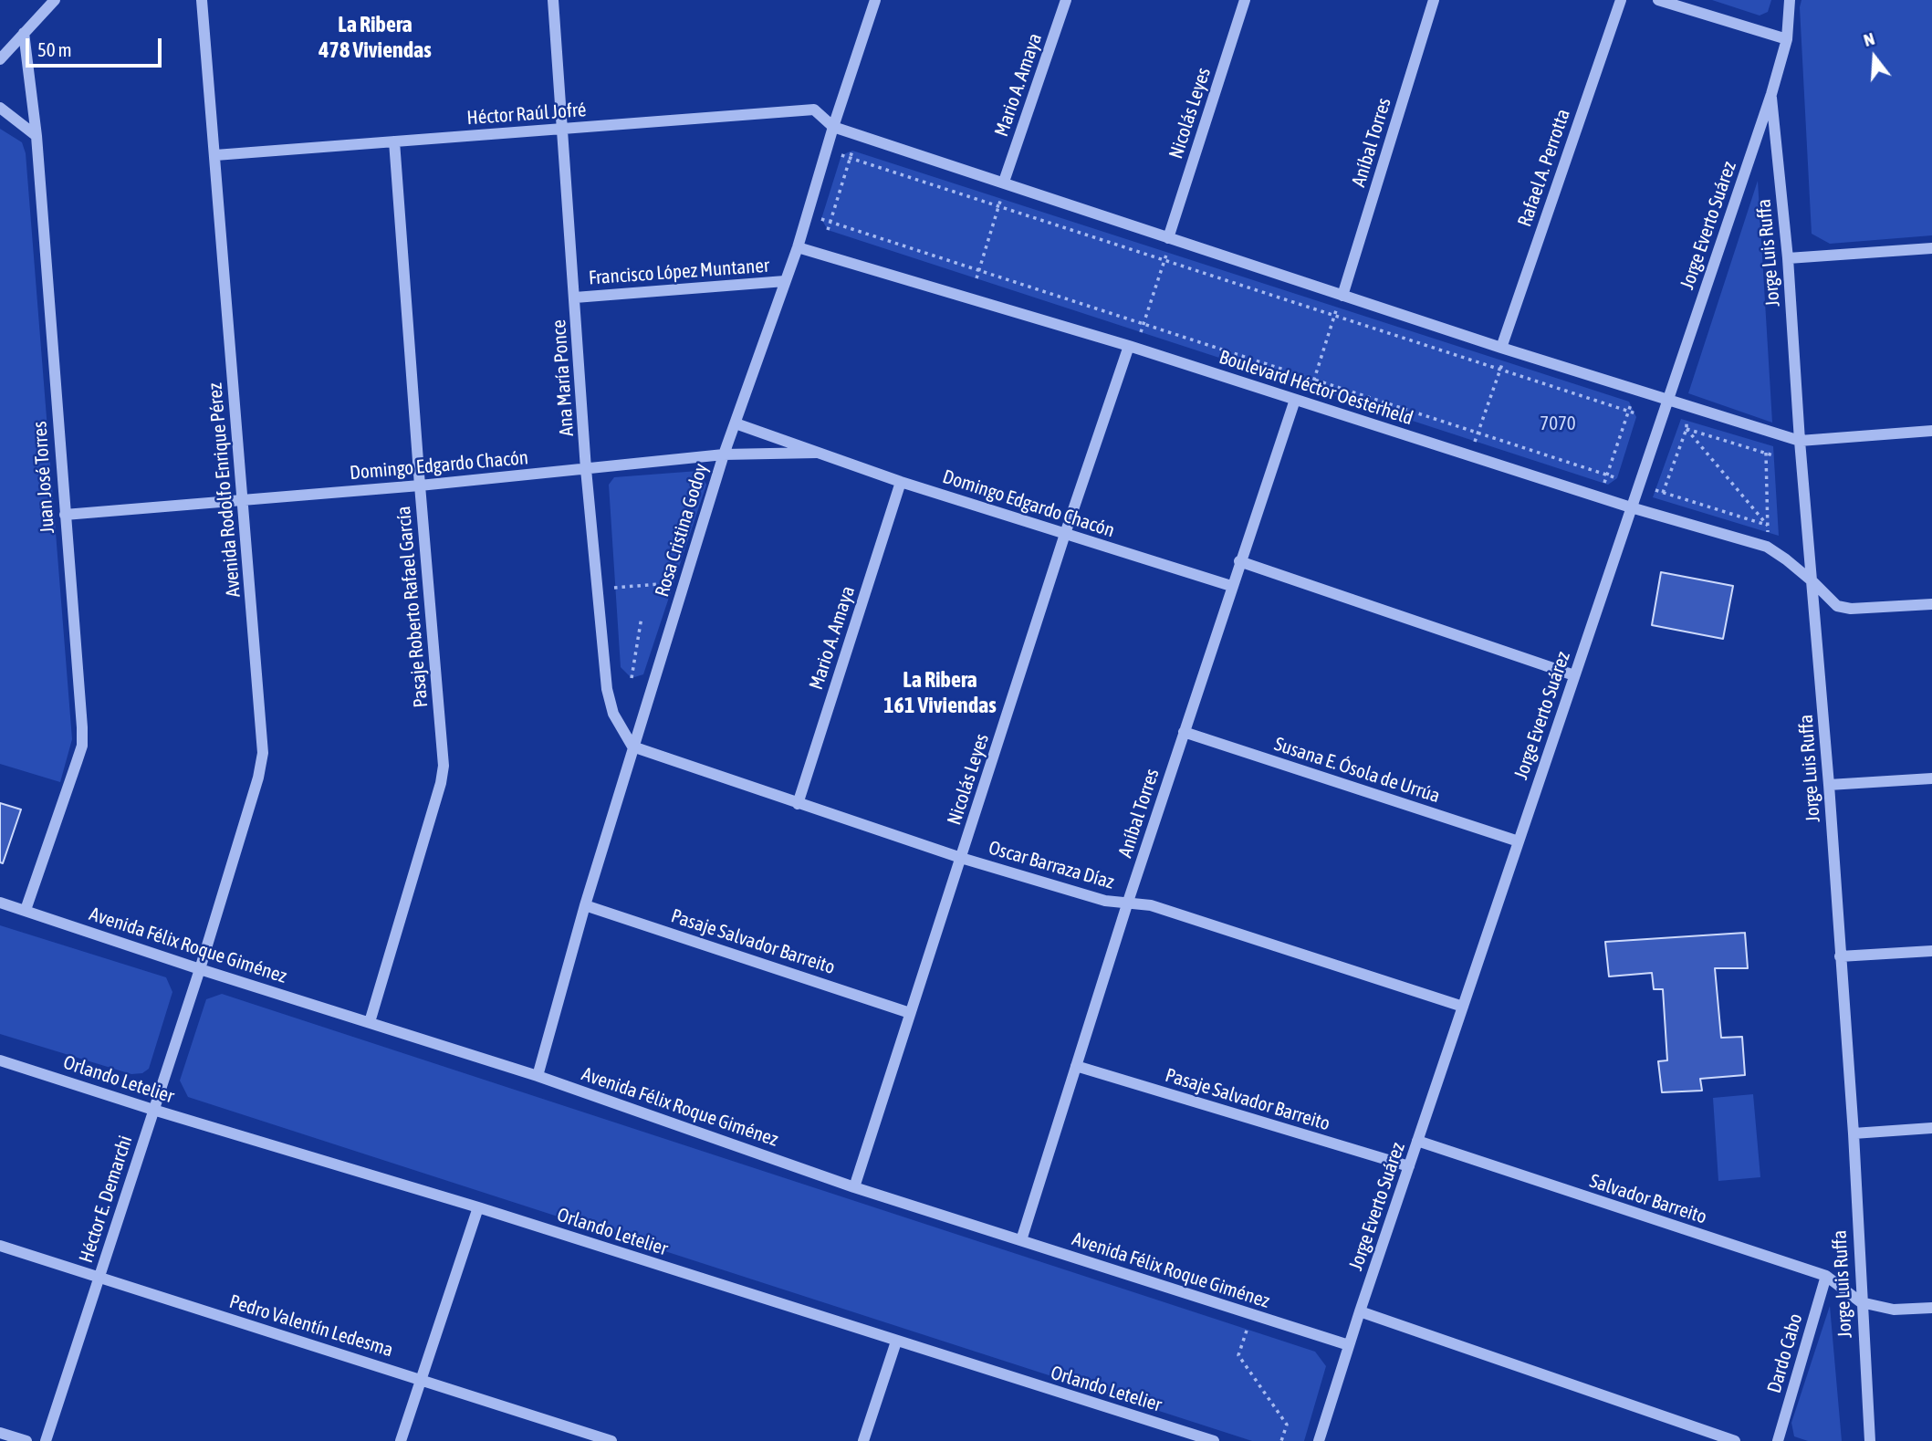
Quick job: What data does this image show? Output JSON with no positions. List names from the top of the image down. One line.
{"streets":{"street":["Mario A. Amaya","Nicolás Leyes","Héctor Raúl Jofré","Aníbal Torres","Rafael A. Perrotta","Jorge Everto Suárez","Jorge Luis Ruffa","Francisco López Muntaner","Ana María Ponce","Boulevard Héctor Oesterheld","Domingo Edgardo Chacón","Juan José Torres","Avenida Rodolfo Enrique Pérez","Rosa Cristina Godoy","Pasaje Roberto Rafael García","Susana E. Ósola de Urrúa","Oscar Barraza Díaz","Pasaje Salvador Barreito","Avenida Félix Roque Giménez","Orlando Letelier","Héctor E. Demarchi","Salvador Barreito","Pedro Valentín Ledesma","Dardo Cabo"]},"crossings":[["Mario A. Amaya","Domingo Edgardo Chacón"],["Mario A. Amaya","Oscar Barraza Díaz"],["Nicolás Leyes","Boulevard Héctor Oesterheld"],["Nicolás Leyes","Domingo Edgardo Chacón"],["Nicolás Leyes","Oscar Barraza Díaz"],["Nicolás Leyes","Pasaje Salvador Barreito"],["Nicolás Leyes","Avenida Félix Roque Giménez"],["Héctor Raúl Jofré","Ana María Ponce"],["Héctor Raúl Jofré","Avenida Rodolfo Enrique Pérez"],["Héctor Raúl Jofré","Rosa Cristina Godoy"],["Héctor Raúl Jofré","Pasaje Roberto Rafael García"],["Aníbal Torres","Boulevard Héctor Oesterheld"],["Aníbal Torres","Domingo Edgardo Chacón"],["Aníbal Torres","Susana E. Ósola de Urrúa"],["Aníbal Torres","Oscar Barraza Díaz"],["Aníbal Torres","Pasaje Salvador Barreito"],["Aníbal Torres","Avenida Félix Roque Giménez"],["Jorge Everto Suárez","Jorge Luis Ruffa"],["Jorge Everto Suárez","Boulevard Héctor Oesterheld"],["Jorge Everto Suárez","Susana E. Ósola de Urrúa"],["Jorge Everto Suárez","Oscar Barraza Díaz"],["Jorge Everto Suárez","Pasaje Salvador Barreito"],["Jorge Everto Suárez","Avenida Félix Roque Giménez"],["Jorge Everto Suárez","Salvador Barreito"],["Jorge Luis Ruffa","Boulevard Héctor Oesterheld"],["Jorge Luis Ruffa","Salvador Barreito"],["Francisco López Muntaner","Ana María Ponce"],["Francisco López Muntaner","Rosa Cristina Godoy"],["Ana María Ponce","Domingo Edgardo Chacón"],["Ana María Ponce","Rosa Cristina Godoy"],["Ana María Ponce","Oscar Barraza Díaz"],["Boulevard Héctor Oesterheld","Rosa Cristina Godoy"],["Domingo Edgardo Chacón","Juan José Torres"],["Domingo Edgardo Chacón","Avenida Rodolfo Enrique Pérez"],["Domingo Edgardo Chacón","Rosa Cristina Godoy"],["Domingo Edgardo Chacón","Pasaje Roberto Rafael García"],["Juan José Torres","Avenida Félix Roque Giménez"],["Avenida Rodolfo Enrique Pérez","Avenida Félix Roque Giménez"],["Avenida Rodolfo Enrique Pérez","Héctor E. Demarchi"],["Rosa Cristina Godoy","Oscar Barraza Díaz"],["Rosa Cristina Godoy","Pasaje Salvador Barreito"],["Rosa Cristina Godoy","Avenida Félix Roque Giménez"],["Pasaje Roberto Rafael García","Avenida Félix Roque Giménez"],["Avenida Félix Roque Giménez","Héctor E. Demarchi"],["Orlando Letelier","Héctor E. Demarchi"],["Héctor E. Demarchi","Pedro Valentín Ledesma"],["Salvador Barreito","Dardo Cabo"]],"districts":["La Ribera 478 Viviendas","La Ribera 161 Viviendas"],"parks":["7070"],"scale_bar":"50 m","north":"top"}
